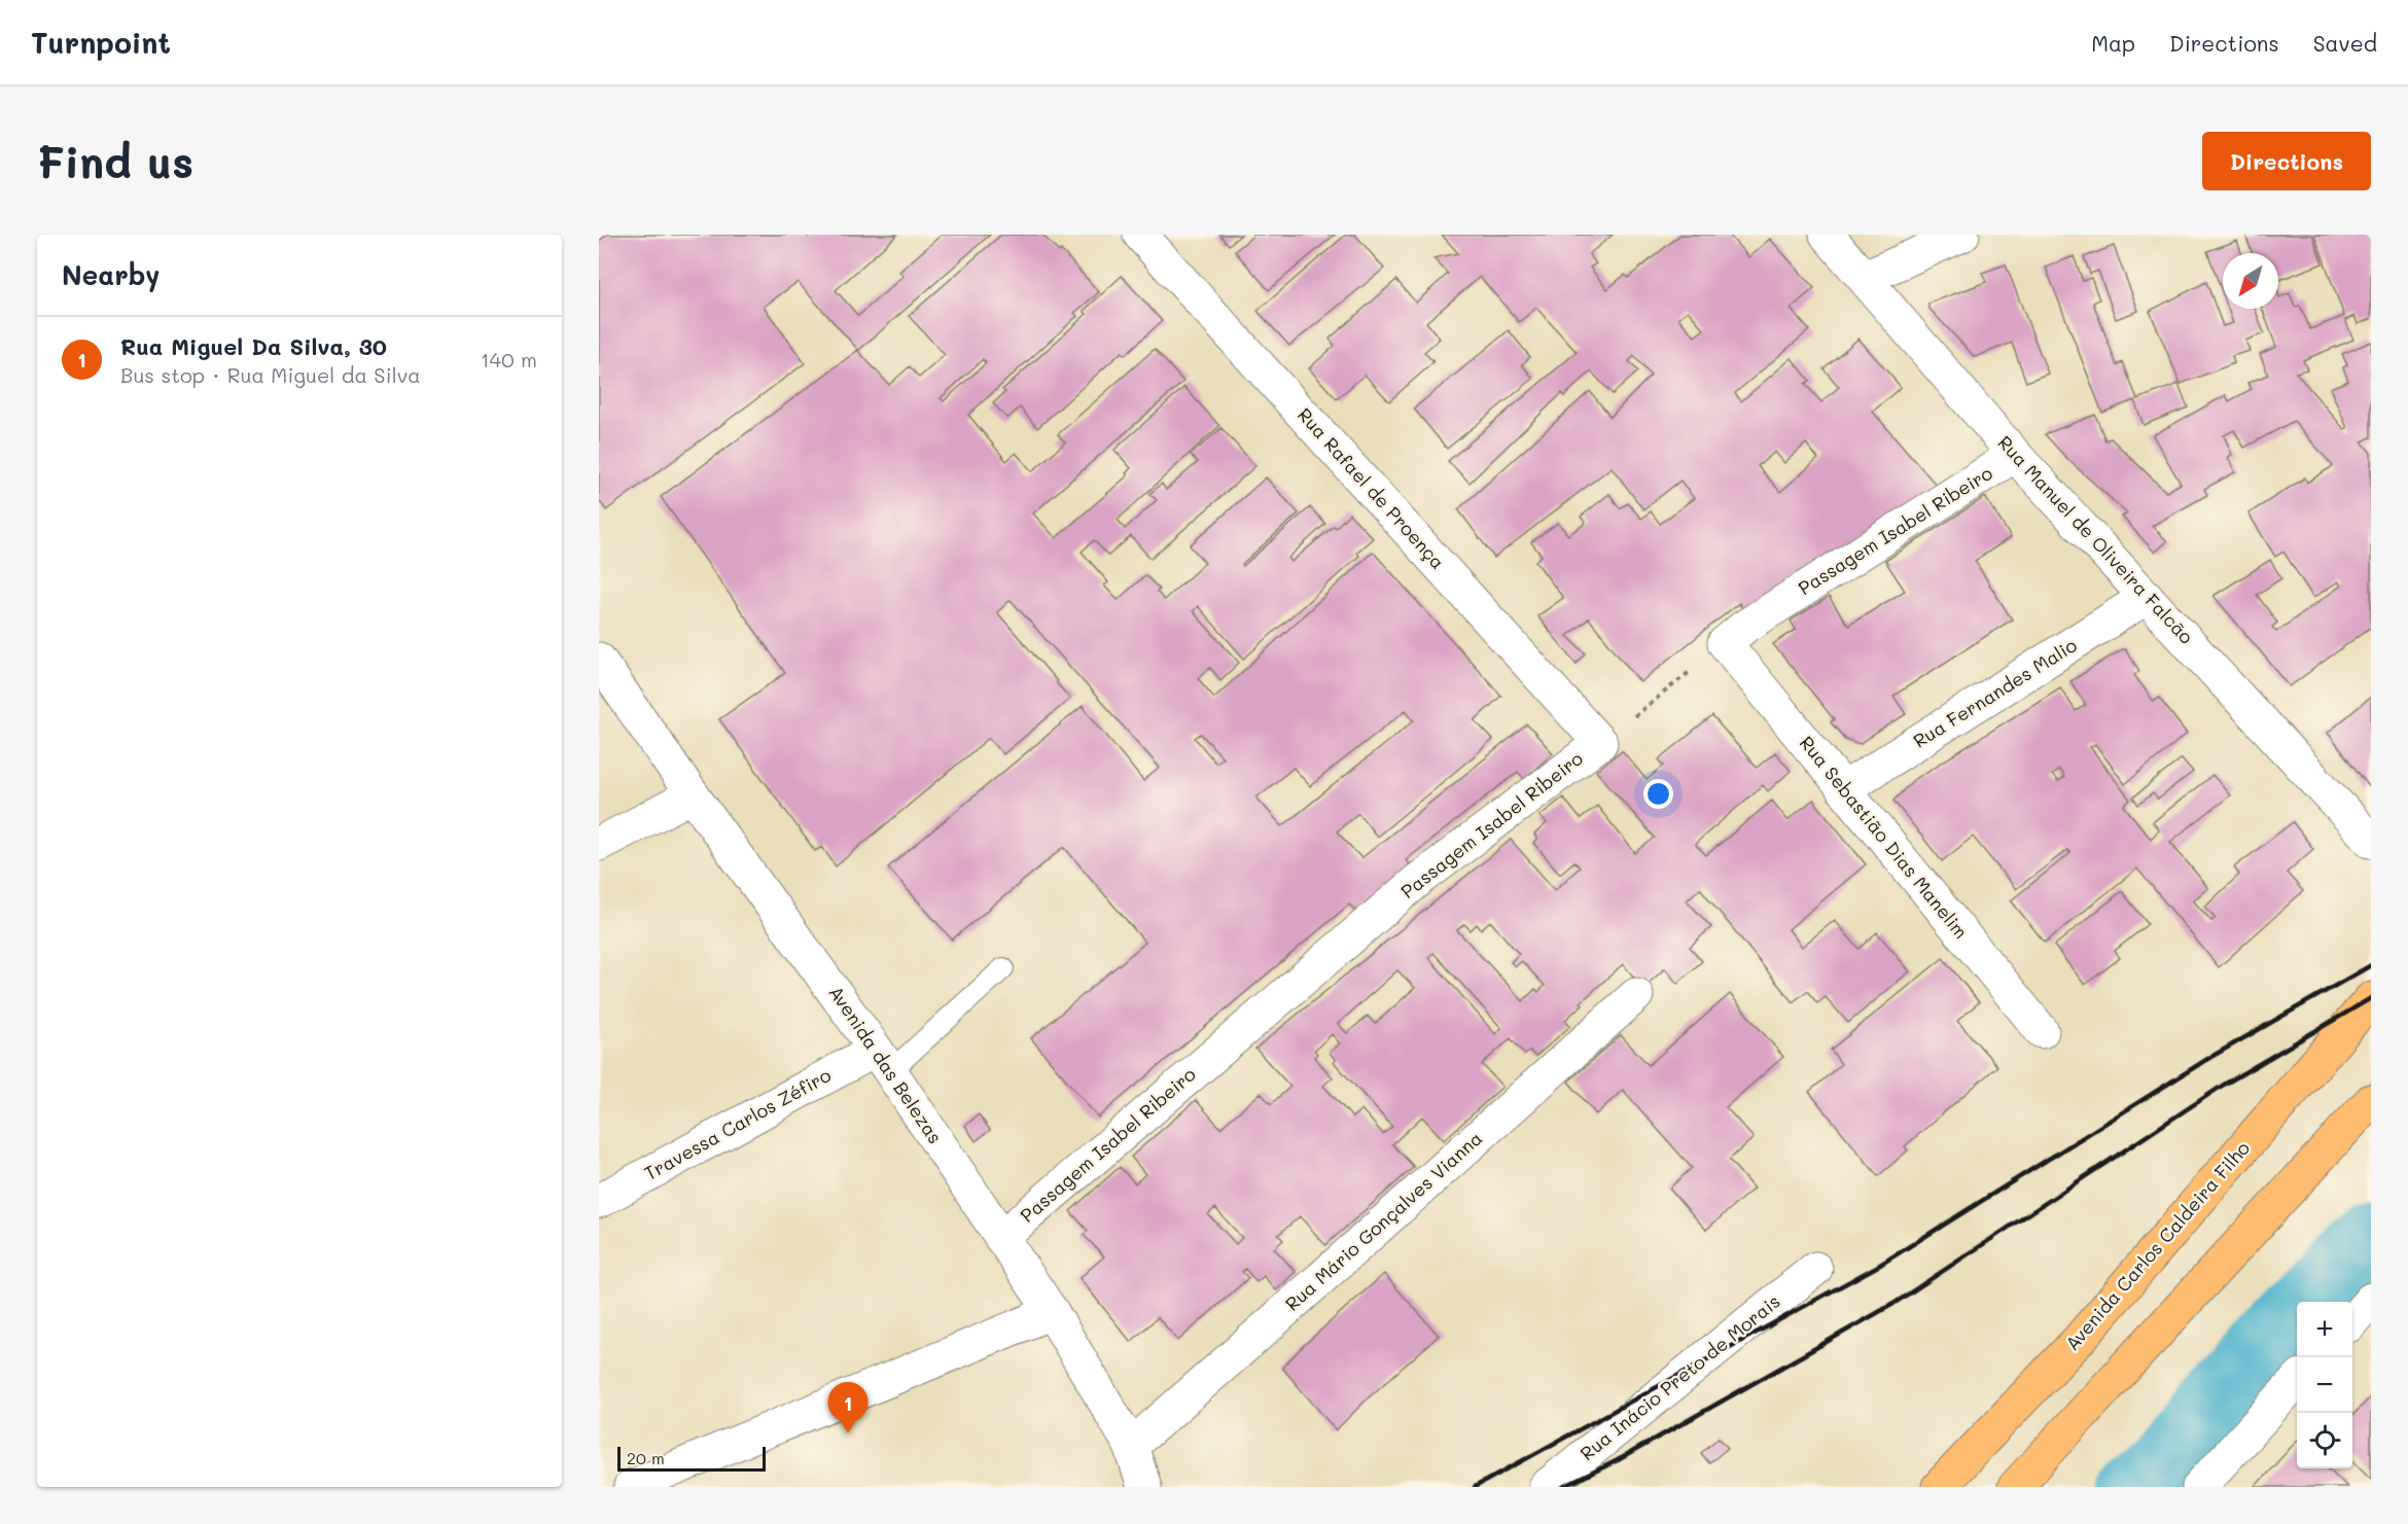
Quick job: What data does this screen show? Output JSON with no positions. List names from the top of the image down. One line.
{"streets":{"main road":["Avenida Carlos Caldeira Filho"],"street":["Rua Rafael de Proença","Passagem Isabel Ribeiro","Rua Manuel de Oliveira Falcão","Rua Fernandes Malio","Rua Sebastião Dias Manelim","Avenida das Belezas","Travessa Carlos Zéfiro","Rua Mário Gonçalves Vianna","Rua Inácio Preto de Morais"]},"crossings":[["Rua Rafael de Proença","Passagem Isabel Ribeiro"],["Passagem Isabel Ribeiro","Rua Manuel de Oliveira Falcão"],["Passagem Isabel Ribeiro","Rua Sebastião Dias Manelim"],["Passagem Isabel Ribeiro","Avenida das Belezas"],["Rua Manuel de Oliveira Falcão","Rua Fernandes Malio"],["Rua Fernandes Malio","Rua Sebastião Dias Manelim"],["Avenida das Belezas","Travessa Carlos Zéfiro"],["Avenida das Belezas","Rua Mário Gonçalves Vianna"]],"scale_bar":"20 m","north":"bottom left","page":{"header":"Turnpoint","nav":["Map","Directions","Saved"],"buttons":"Directions","title":"Find us","heading":"Nearby","list":[{"mark":"1","name":"Rua Miguel Da Silva, 30","note":"Bus stop · Rua Miguel da Silva","value":"140 m"}],"map_buttons":["+","−"],"pins":"1","scale":"20 m"}}
